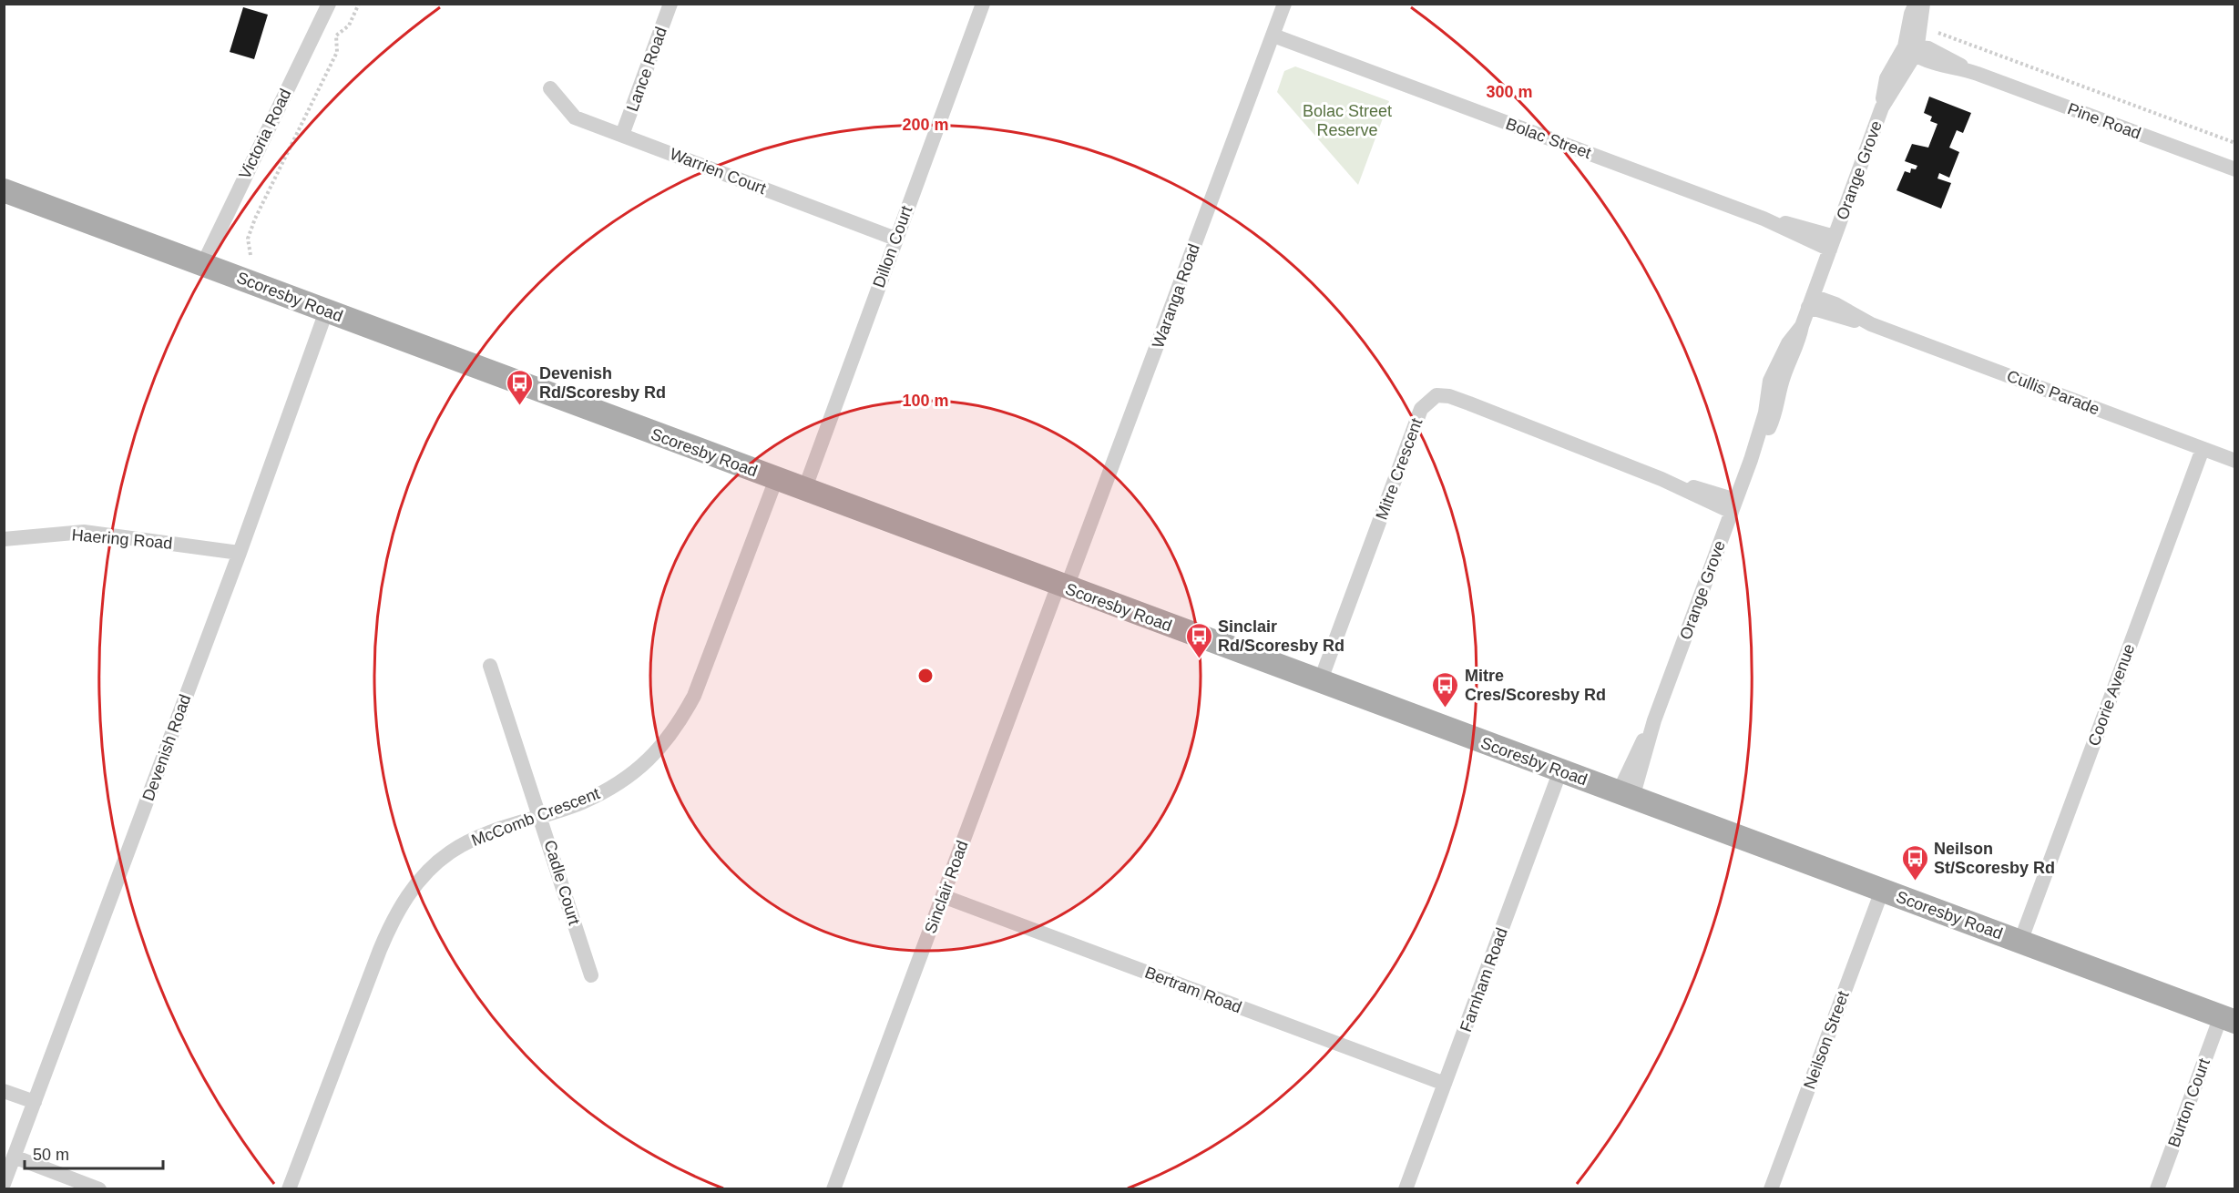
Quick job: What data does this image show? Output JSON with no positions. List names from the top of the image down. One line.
{"streets":{"main road":["Scoresby Road"],"street":["Lance Road","Pine Road","Victoria Road","Bolac Street","Orange Grove","Warrien Court","Dillon Court","Waranga Road","Cullis Parade","Mitre Crescent","Haering Road","Coorie Avenue","Devenish Road","McComb Crescent","Cadle Court","Sinclair Road","Farnham Road","Bertram Road","Neilson Street","Burton Court"]},"crossings":[["Lance Road","Warrien Court"],["Pine Road","Orange Grove"],["Victoria Road","Scoresby Road"],["Bolac Street","Orange Grove"],["Bolac Street","Waranga Road"],["Orange Grove","Scoresby Road"],["Orange Grove","Cullis Parade"],["Orange Grove","Mitre Crescent"],["Warrien Court","Dillon Court"],["Dillon Court","Scoresby Road"],["Waranga Road","Scoresby Road"],["Waranga Road","Sinclair Road"],["Scoresby Road","Mitre Crescent"],["Scoresby Road","Coorie Avenue"],["Scoresby Road","Devenish Road"],["Scoresby Road","McComb Crescent"],["Scoresby Road","Sinclair Road"],["Scoresby Road","Farnham Road"],["Scoresby Road","Neilson Street"],["Scoresby Road","Burton Court"],["Cullis Parade","Coorie Avenue"],["Haering Road","Devenish Road"],["McComb Crescent","Cadle Court"],["Sinclair Road","Bertram Road"],["Farnham Road","Bertram Road"]],"parks":["Bolac Street Reserve"],"places":{"bus stop":["Devenish Rd/Scoresby Rd","Sinclair Rd/Scoresby Rd","Mitre Cres/Scoresby Rd","Neilson St/Scoresby Rd"]},"scale_bar":"50 m","rings":["300 m","200 m","100 m"]}
